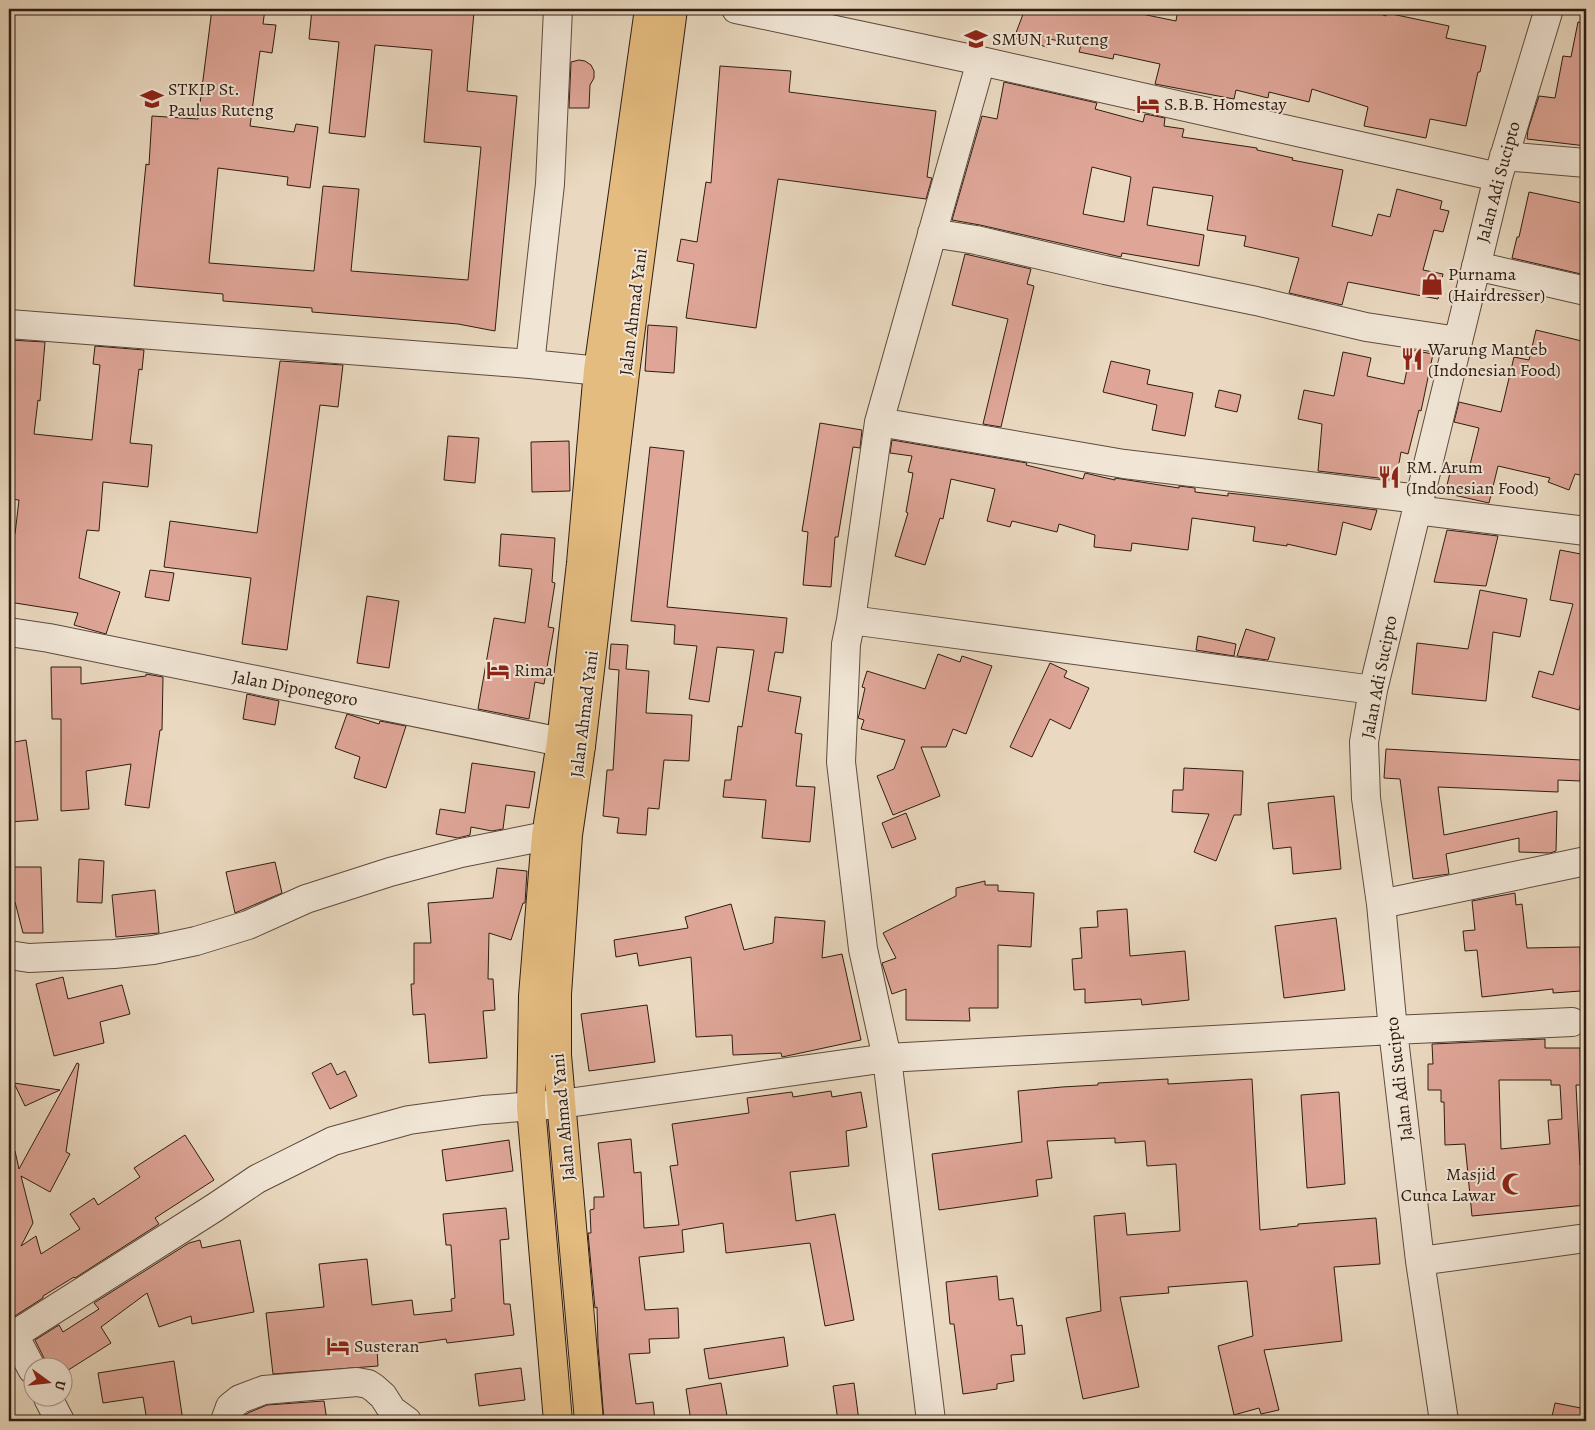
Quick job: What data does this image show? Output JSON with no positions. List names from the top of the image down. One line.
{"streets":{"highway":["Jalan Ahmad Yani"],"street":["Jalan Adi Sucipto","Jalan Diponegoro"]},"crossings":[["Jalan Ahmad Yani","Jalan Diponegoro"]],"places":{"school or university":["SMUN 1 Ruteng","STKIP St. Paulus Ruteng"],"hotel":["S.B.B. Homestay","Rima","Susteran"],"shop":["Purnama (Hairdresser)"],"restaurant":["Warung Manteb (Indonesian Food)","RM. Arum (Indonesian Food)"],"mosque":["Masjid Cunca Lawar"]},"north":"right"}
